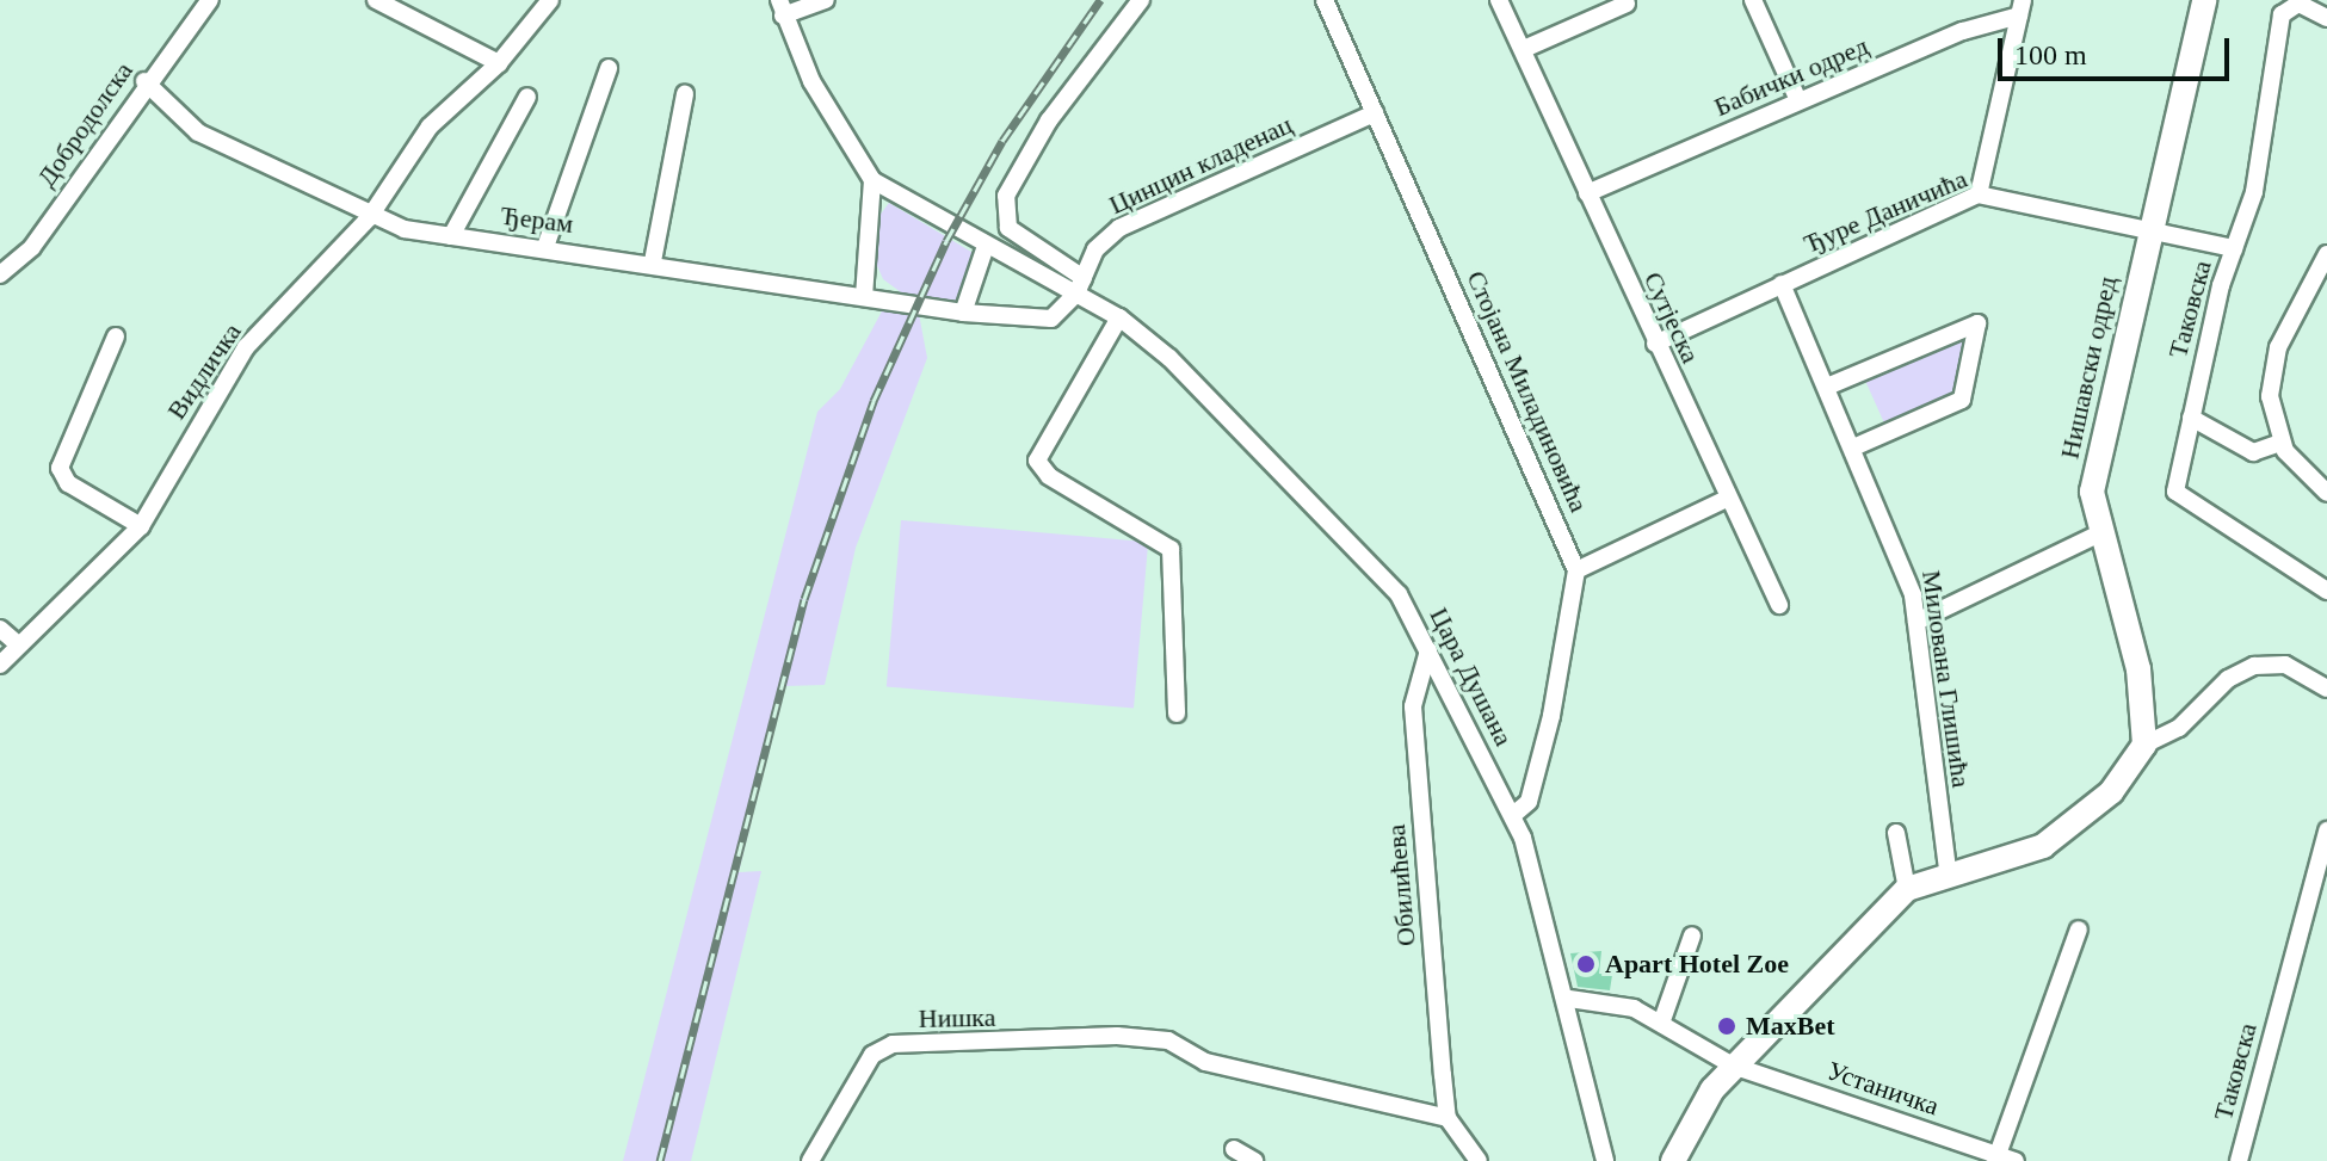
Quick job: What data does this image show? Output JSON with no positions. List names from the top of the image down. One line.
{"streets":{"street":["Бабички одред","Добродолска","Цинцин кладенац","Ђуре Даничића","Ђерам","Таковска","Сутјеска","Нишавски одред","Видличка","Стојана Миладиновића","Цара Душана","Милована Глишића","Обилићева","Нишка","Устаничка"]},"crossings":[["Бабички одред","Сутјеска"],["Добродолска","Ђерам"],["Цинцин кладенац","Стојана Миладиновића"],["Цинцин кладенац","Цара Душана"],["Ђуре Даничића","Сутјеска"],["Ђуре Даничића","Нишавски одред"],["Ђуре Даничића","Милована Глишића"],["Ђерам","Видличка"],["Цара Душана","Обилићева"],["Цара Душана","Устаничка"],["Обилићева","Нишка"]],"places":["Apart Hotel Zoe","MaxBet"],"scale_bar":"100 m"}
